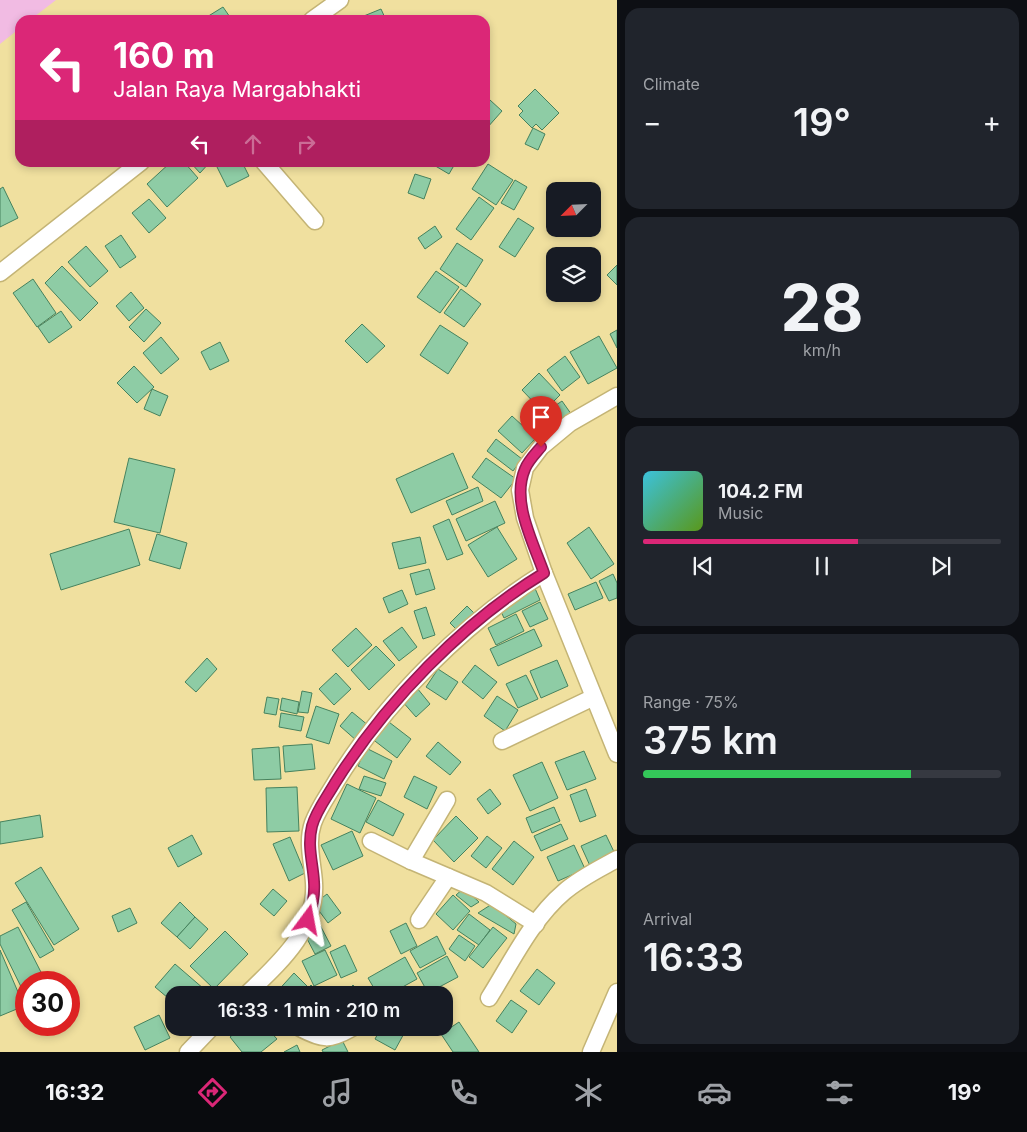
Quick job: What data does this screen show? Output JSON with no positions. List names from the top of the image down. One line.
{"north":"bottom left","page":{"tile":["Climate",["28","km/h"],["Range · 75%","375 km"],["Arrival","16:33"]],"turn":["160 m","Jalan Raya Margabhakti"],"heat":["−","19°","+"],"song":["104.2 FM","Music"],"limit":"30","trip":"16:33 · 1 min · 210 m","tabs":["16:32","19°"]}}
